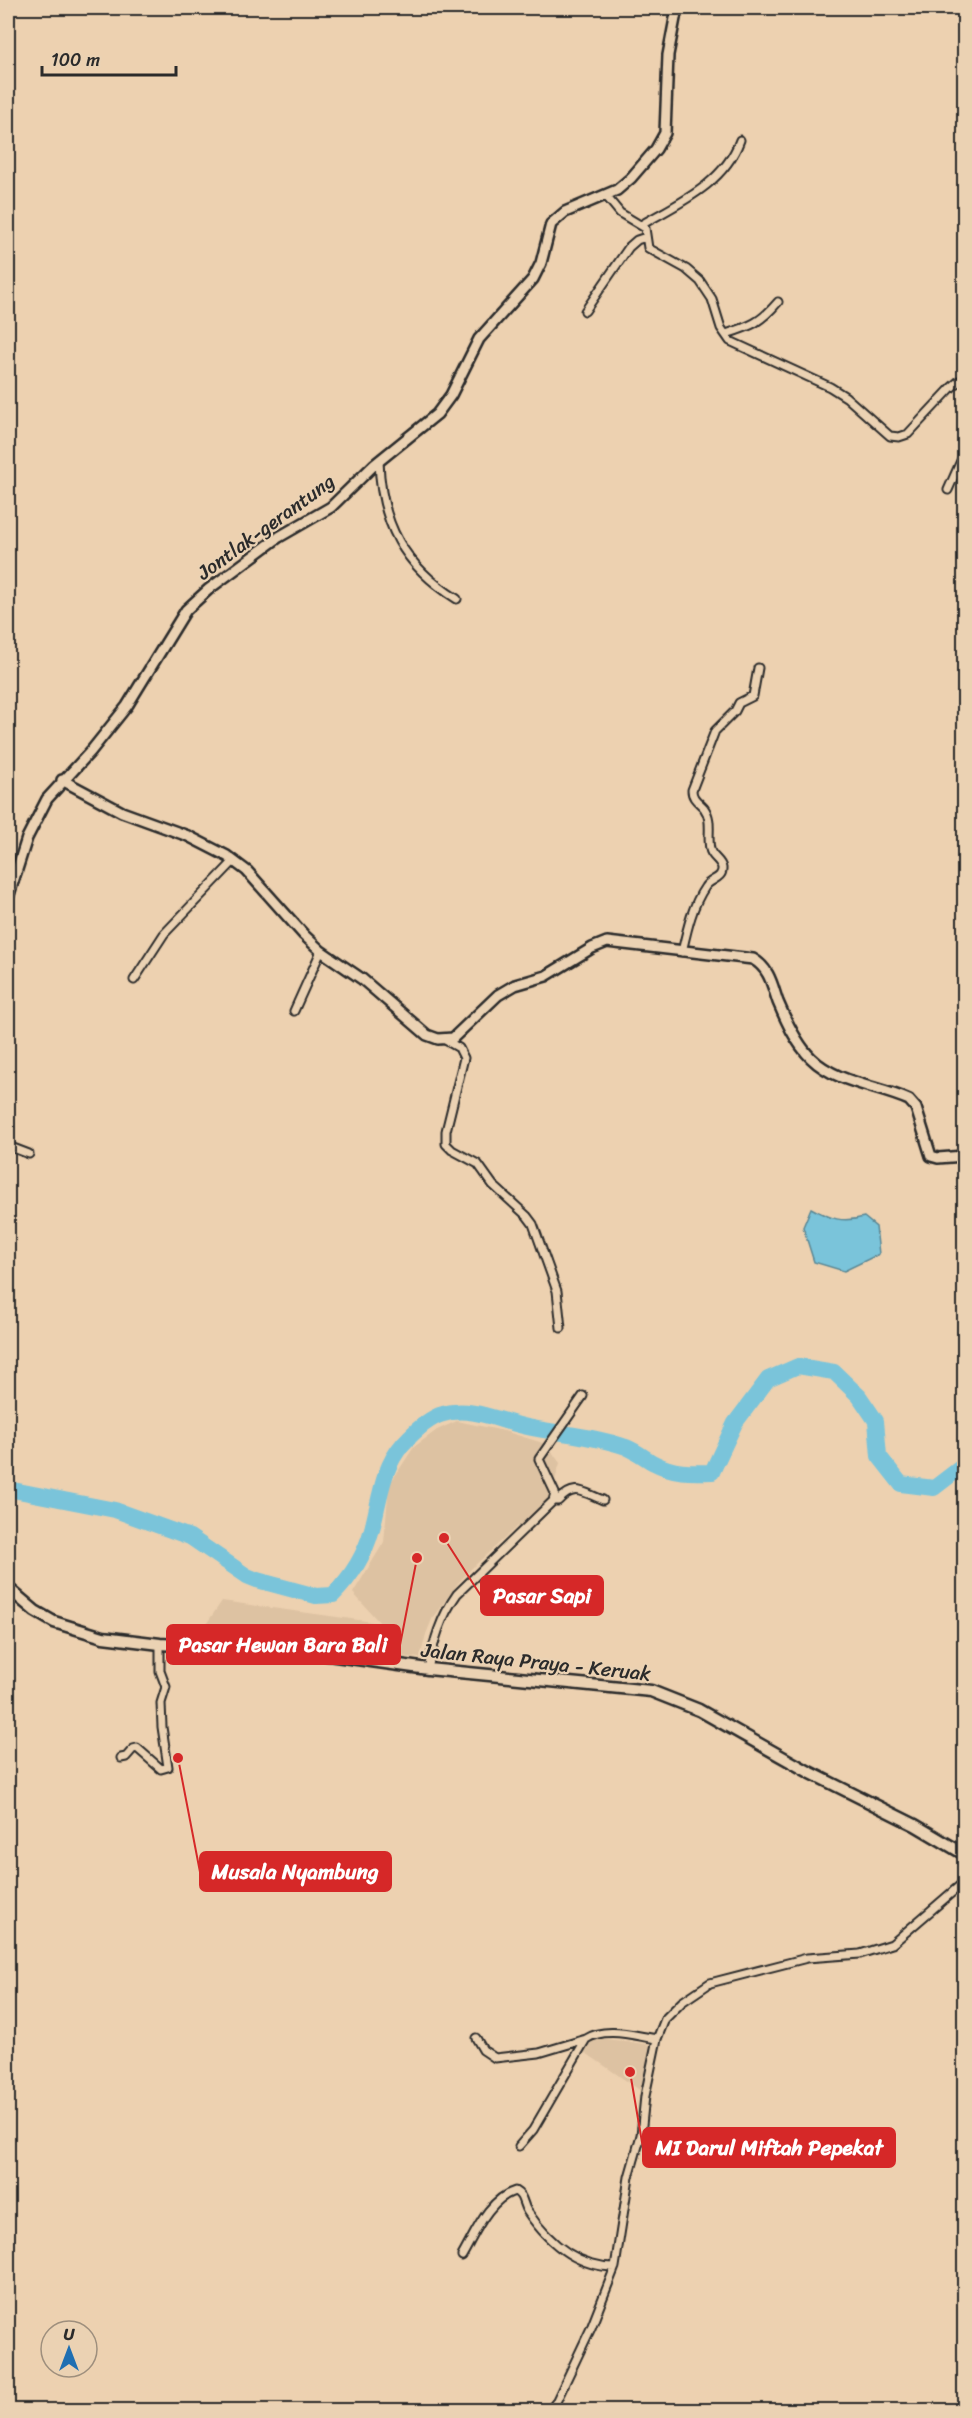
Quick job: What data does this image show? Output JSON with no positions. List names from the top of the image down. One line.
{"streets":{"main road":["Jalan Raya Praya - Keruak"],"street":["Jontlak-gerantung"]},"places":["Pasar Sapi","Pasar Hewan Bara Bali","Musala Nyambung","MI Darul Miftah Pepekat"],"scale_bar":"100 m","north":"top"}
